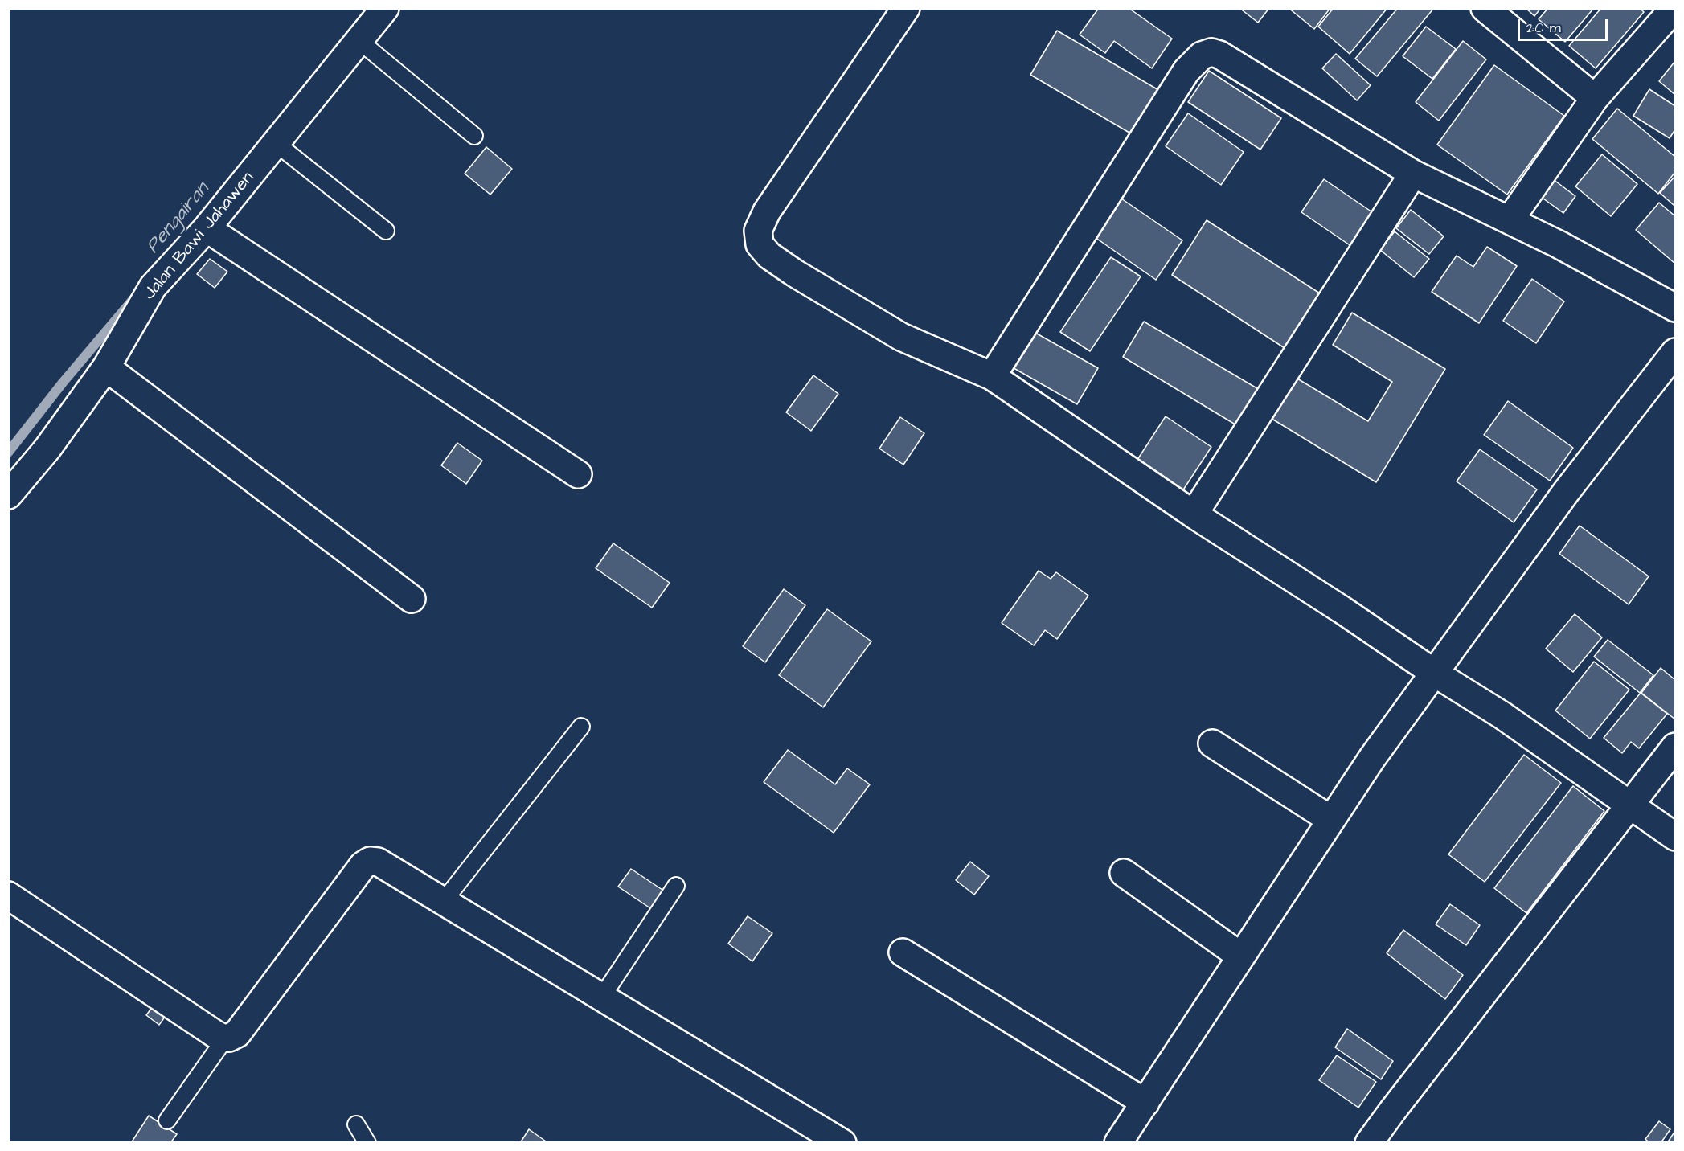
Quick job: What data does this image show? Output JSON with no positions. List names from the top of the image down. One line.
{"streets":{"street":["Jalan Bawi Jahawen"]},"water":["Pengairan"],"scale_bar":"20 m"}
